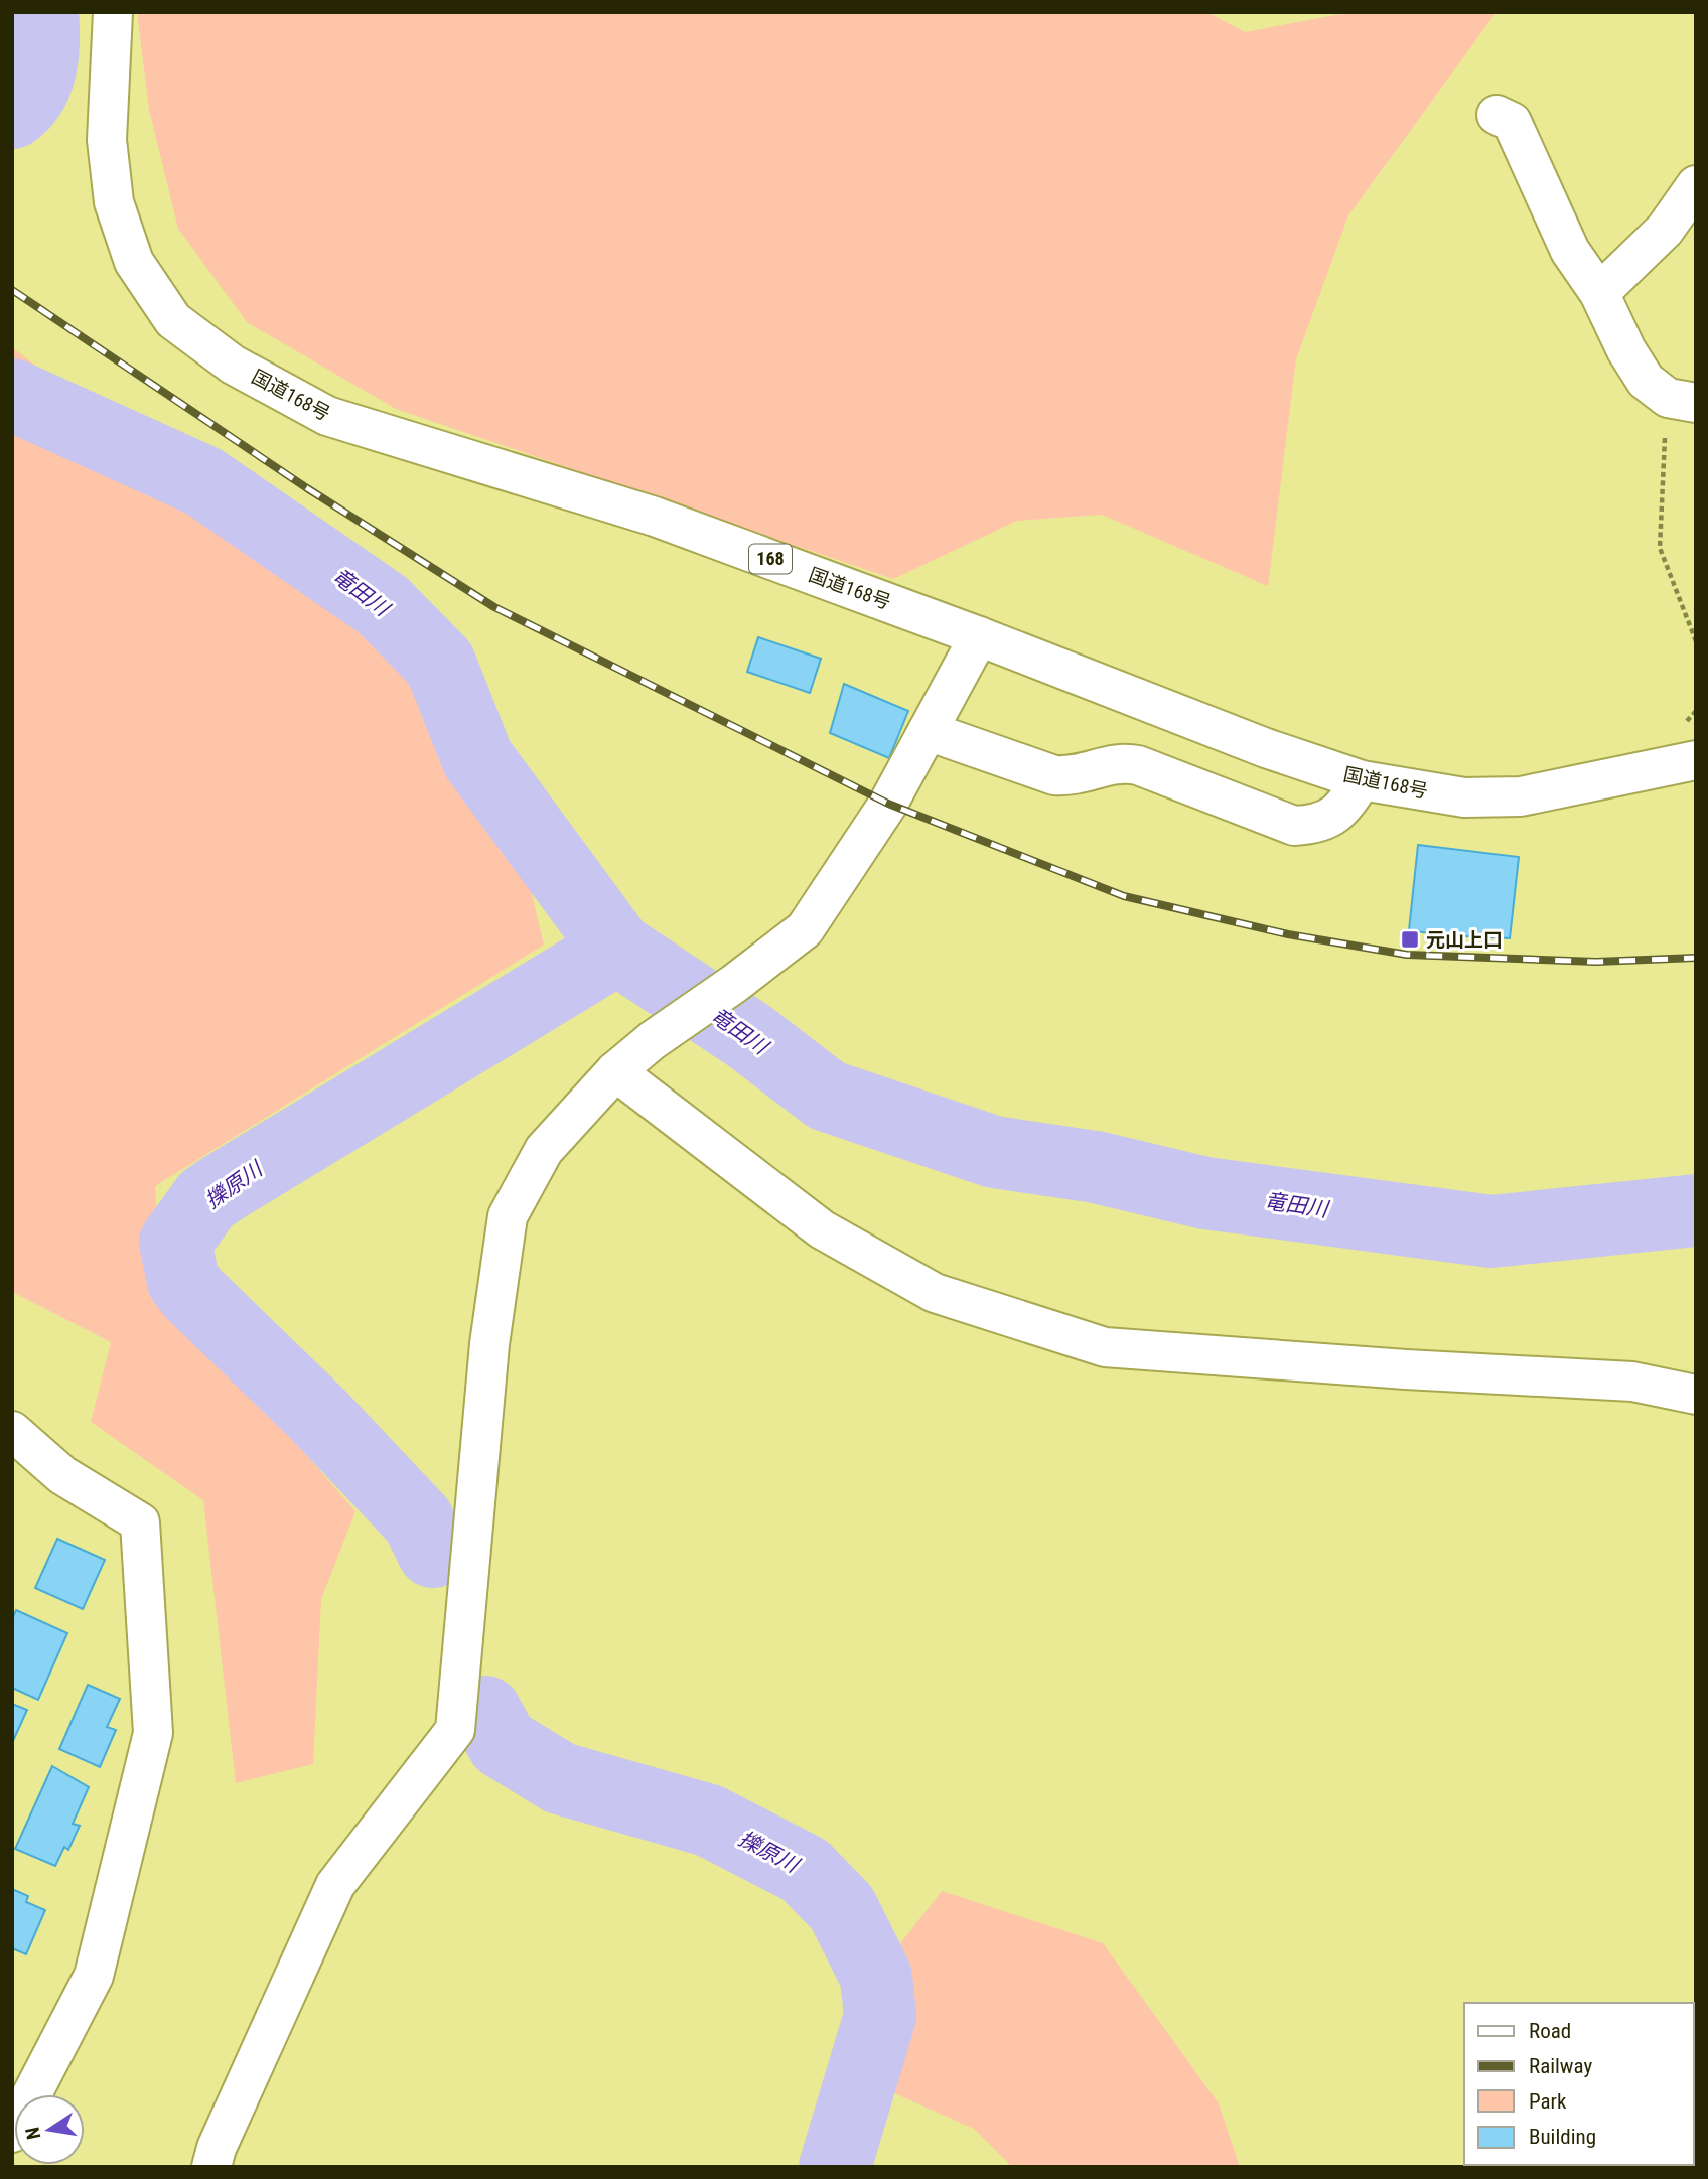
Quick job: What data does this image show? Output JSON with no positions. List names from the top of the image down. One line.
{"streets":{"main road":["国道168号","168"]},"water":["竜田川","擽原川"],"places":{"transit":["元山上口"]},"legend":["Road","Railway","Park","Building"],"north":"left"}
